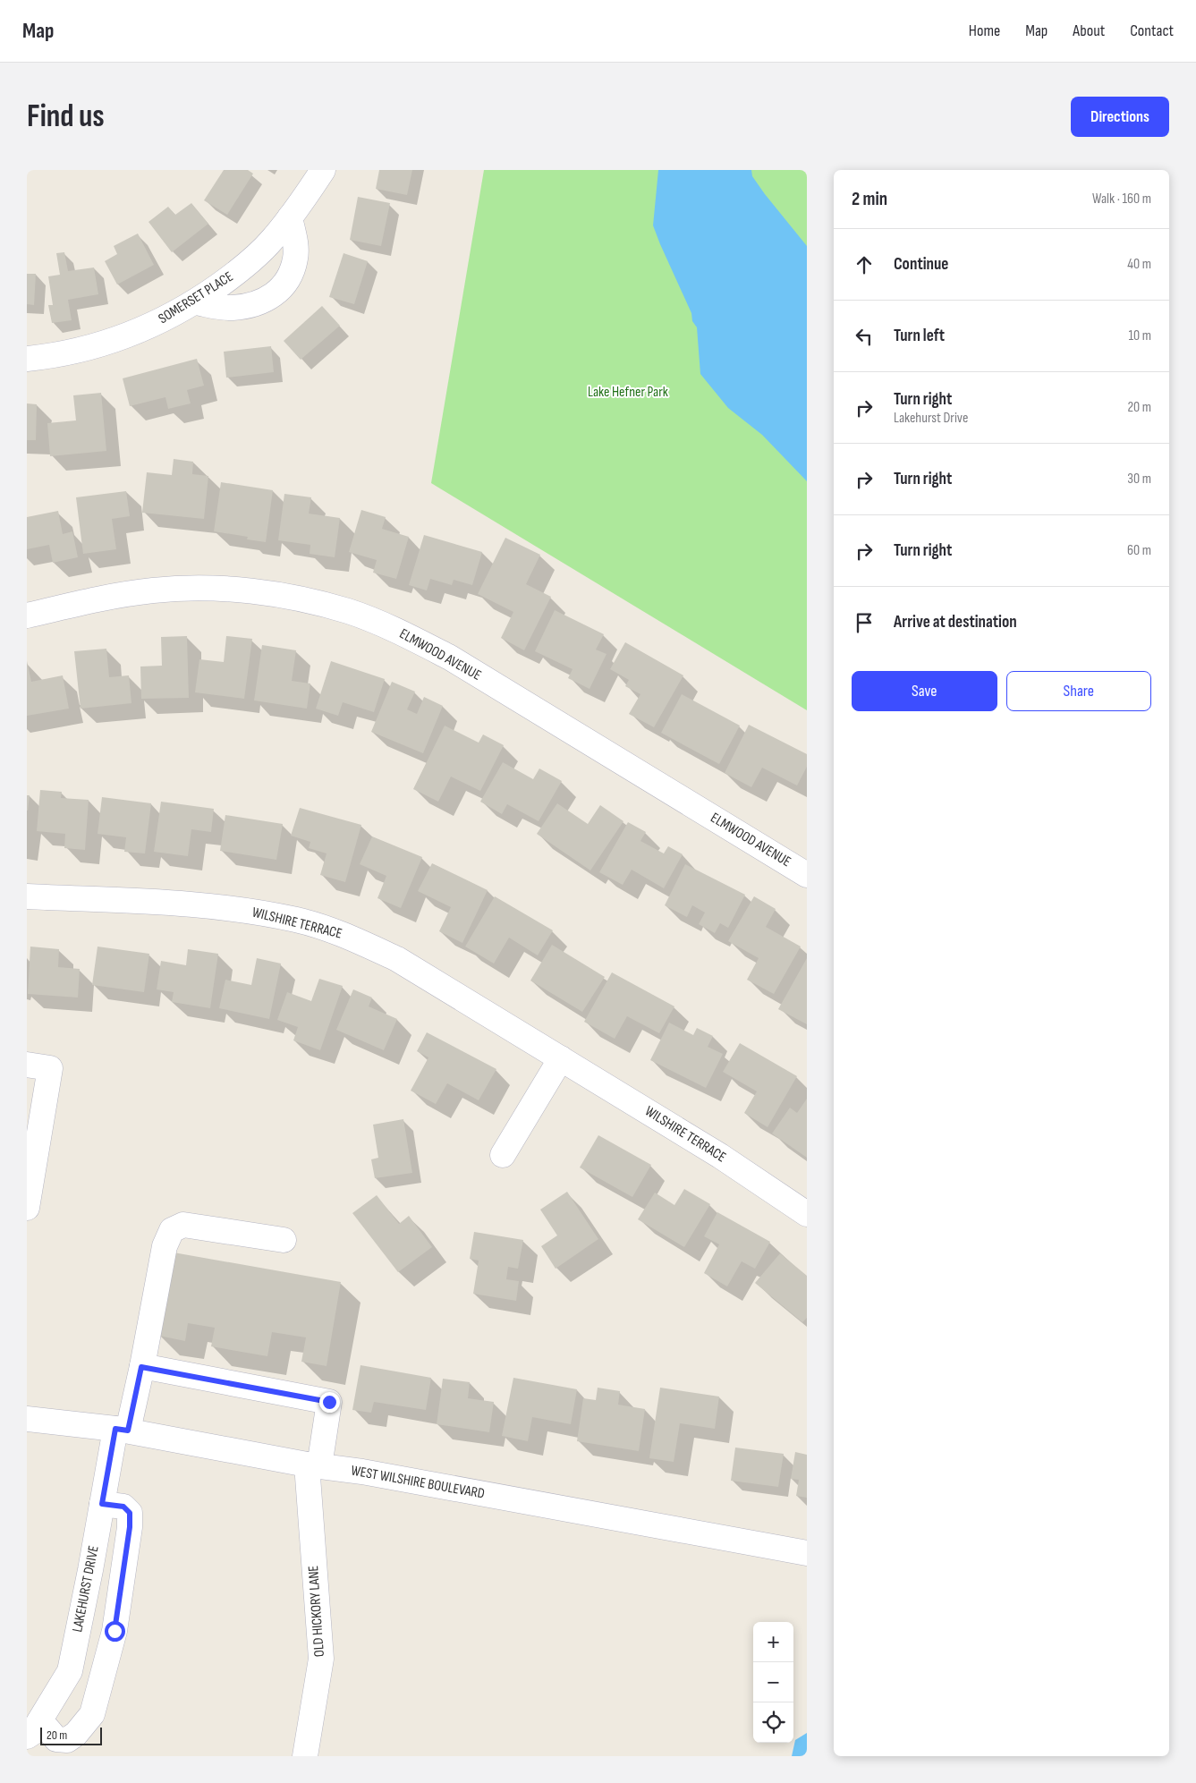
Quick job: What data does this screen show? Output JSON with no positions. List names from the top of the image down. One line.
{"streets":{"street":["SOMERSET PLACE","ELMWOOD AVENUE","WILSHIRE TERRACE","WEST WILSHIRE BOULEVARD","LAKEHURST DRIVE","OLD HICKORY LANE"]},"crossings":[["WEST WILSHIRE BOULEVARD","LAKEHURST DRIVE"],["WEST WILSHIRE BOULEVARD","OLD HICKORY LANE"],["LAKEHURST DRIVE","OLD HICKORY LANE"]],"parks":["Lake Hefner Park"],"scale_bar":"20 m","page":{"header":"Map","nav":["Home","Map","About","Contact"],"buttons":["Directions",["Save","Share"]],"title":"Find us","heading":["2 min","Walk · 160 m"],"list":[["Continue","40 m"],["Turn left","10 m"],["Turn right","Lakehurst Drive","20 m"],["Turn right","30 m"],["Turn right","60 m"],"Arrive at destination"],"map_buttons":["+","−"],"scale":"20 m"}}
